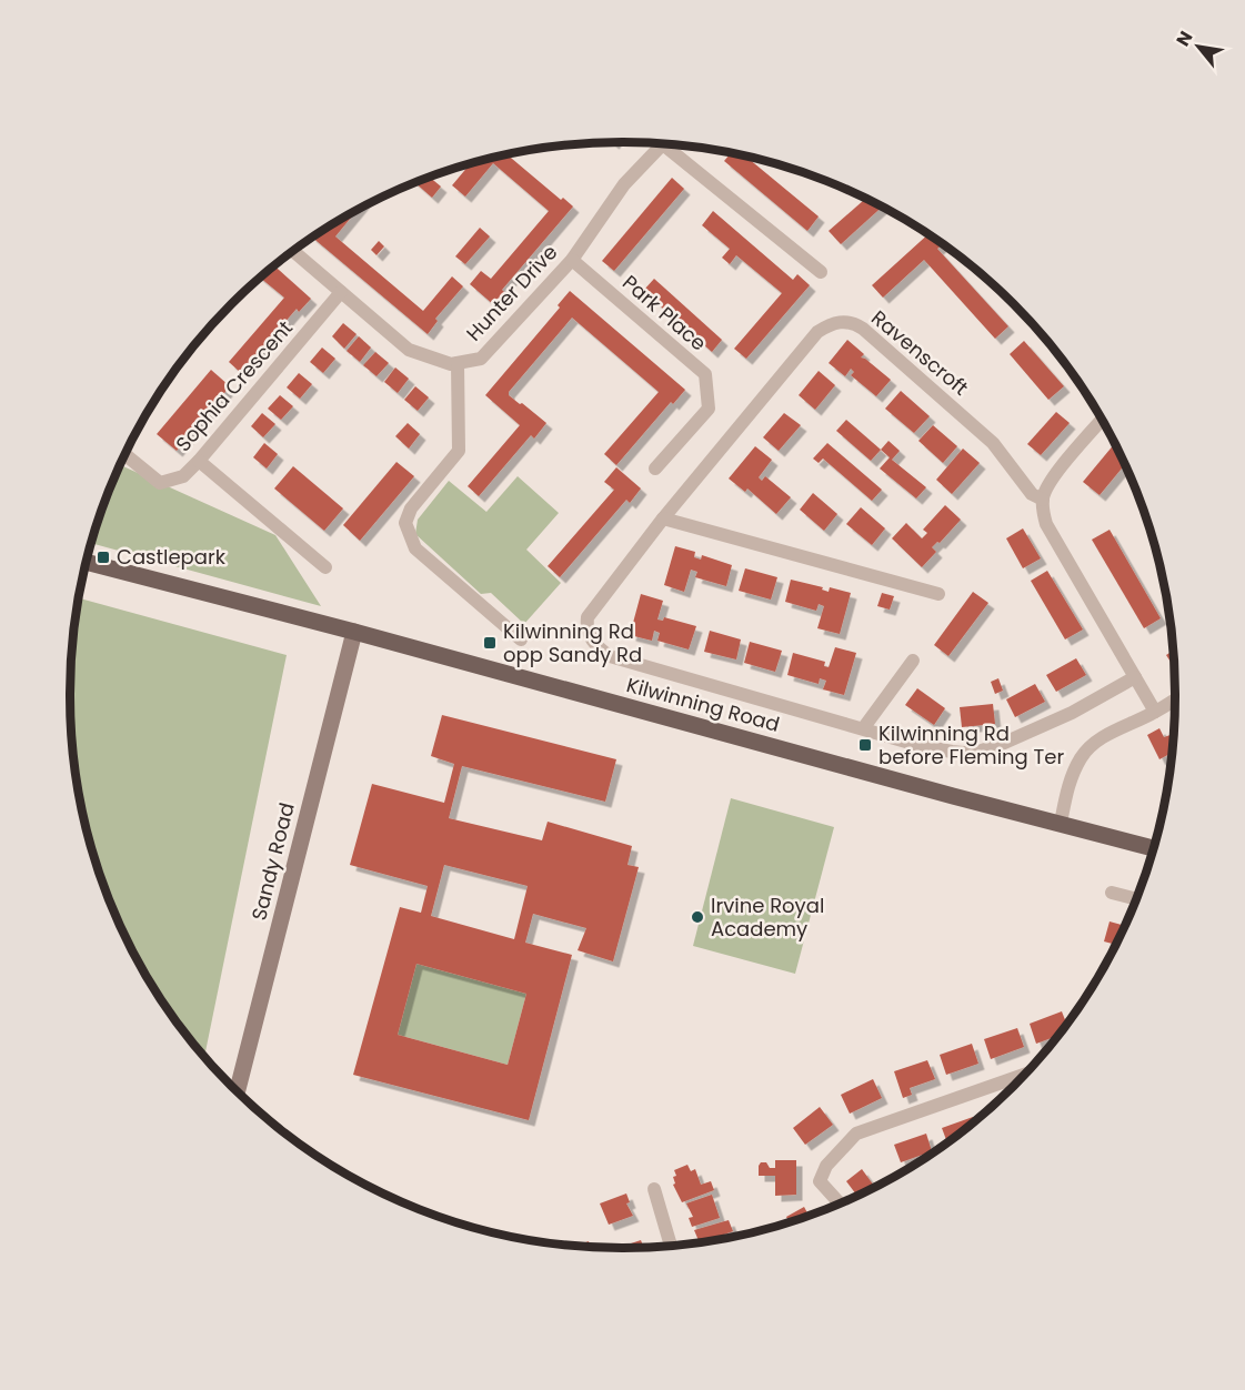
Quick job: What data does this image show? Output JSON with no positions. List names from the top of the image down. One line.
{"streets":{"main road":["Kilwinning Road","Sandy Road"],"street":["Hunter Drive","Park Place","Ravenscroft","Sophia Crescent"]},"crossings":[["Hunter Drive","Park Place"],["Hunter Drive","Sophia Crescent"],["Kilwinning Road","Sandy Road"]],"places":{"transit":["Castlepark","Kilwinning Rd opp Sandy Rd","Kilwinning Rd before Fleming Ter"],"other":["Irvine Royal Academy"]},"north":"top left"}
